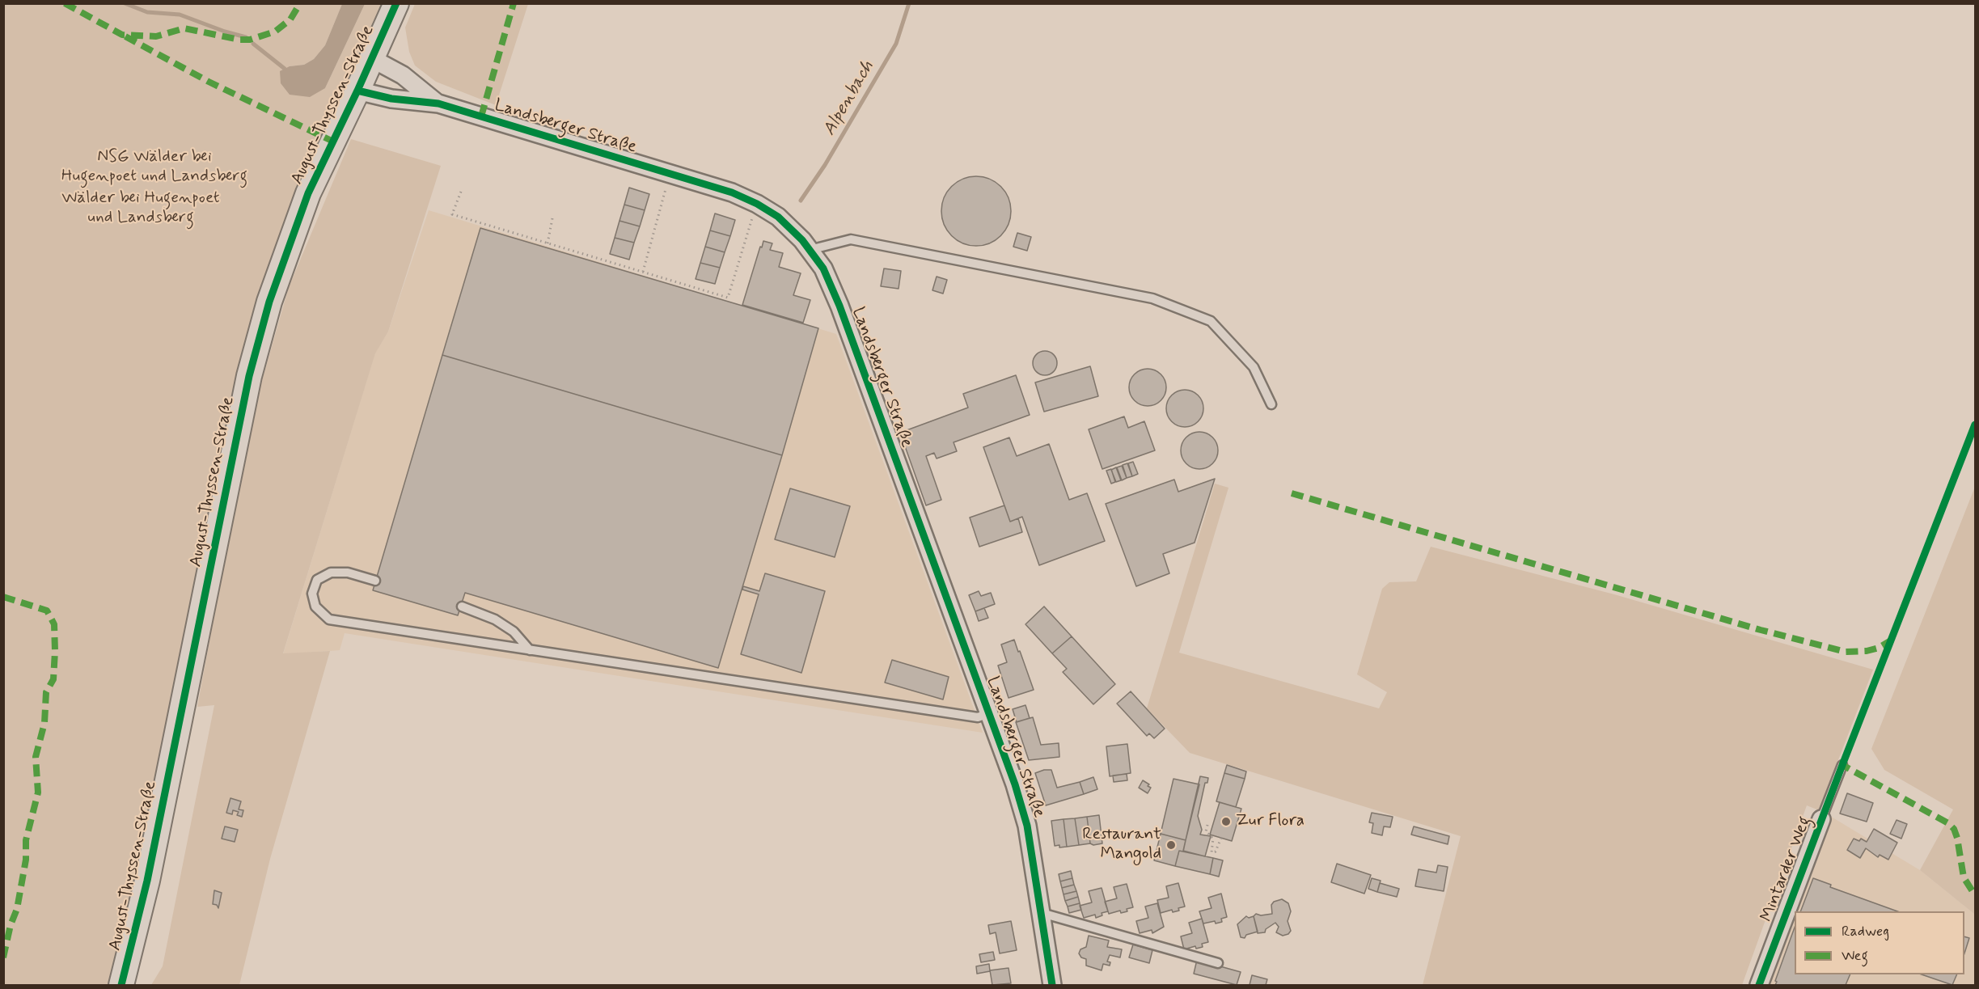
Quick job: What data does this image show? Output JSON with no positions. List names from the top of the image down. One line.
{"streets":{"main road":["August-Thyssen-Straße"],"street":["Landsberger Straße","Mintarder Weg"]},"crossings":[["August-Thyssen-Straße","Landsberger Straße"]],"water":["Alpenbach"],"parks":["NSG Wälder bei Hugenpoet und Landsberg","Wälder bei Hugenpoet und Landsberg"],"places":["Zur Flora","Restaurant Mangold"],"legend":["Radweg","Weg"]}
